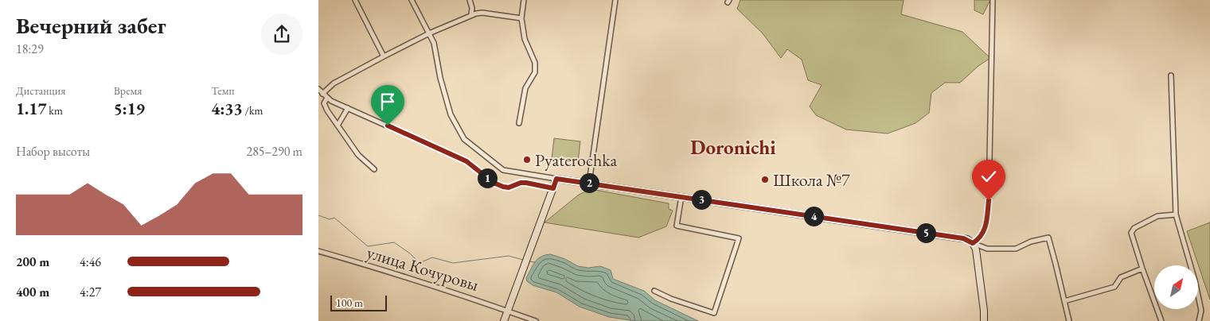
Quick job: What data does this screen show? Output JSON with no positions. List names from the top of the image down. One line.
{"streets":{"street":["улица Кочуровы"]},"districts":["Doronichi"],"places":["Pyaterochka","Школа №7"],"scale_bar":"100 m","north":"top right","page":{"heading":["Вечерний забег","18:29"],"stats":[["Дистанция","1.17 km"],["Время","5:19"],["Темп","4:33 /km"]],"chart":["Набор высоты","285–290 m"],"pins":["1","2","3","4","5"],"list":[{"name":"200 m","note":"4:46"},{"name":"400 m","note":"4:27"}],"scale":"100 m"}}
